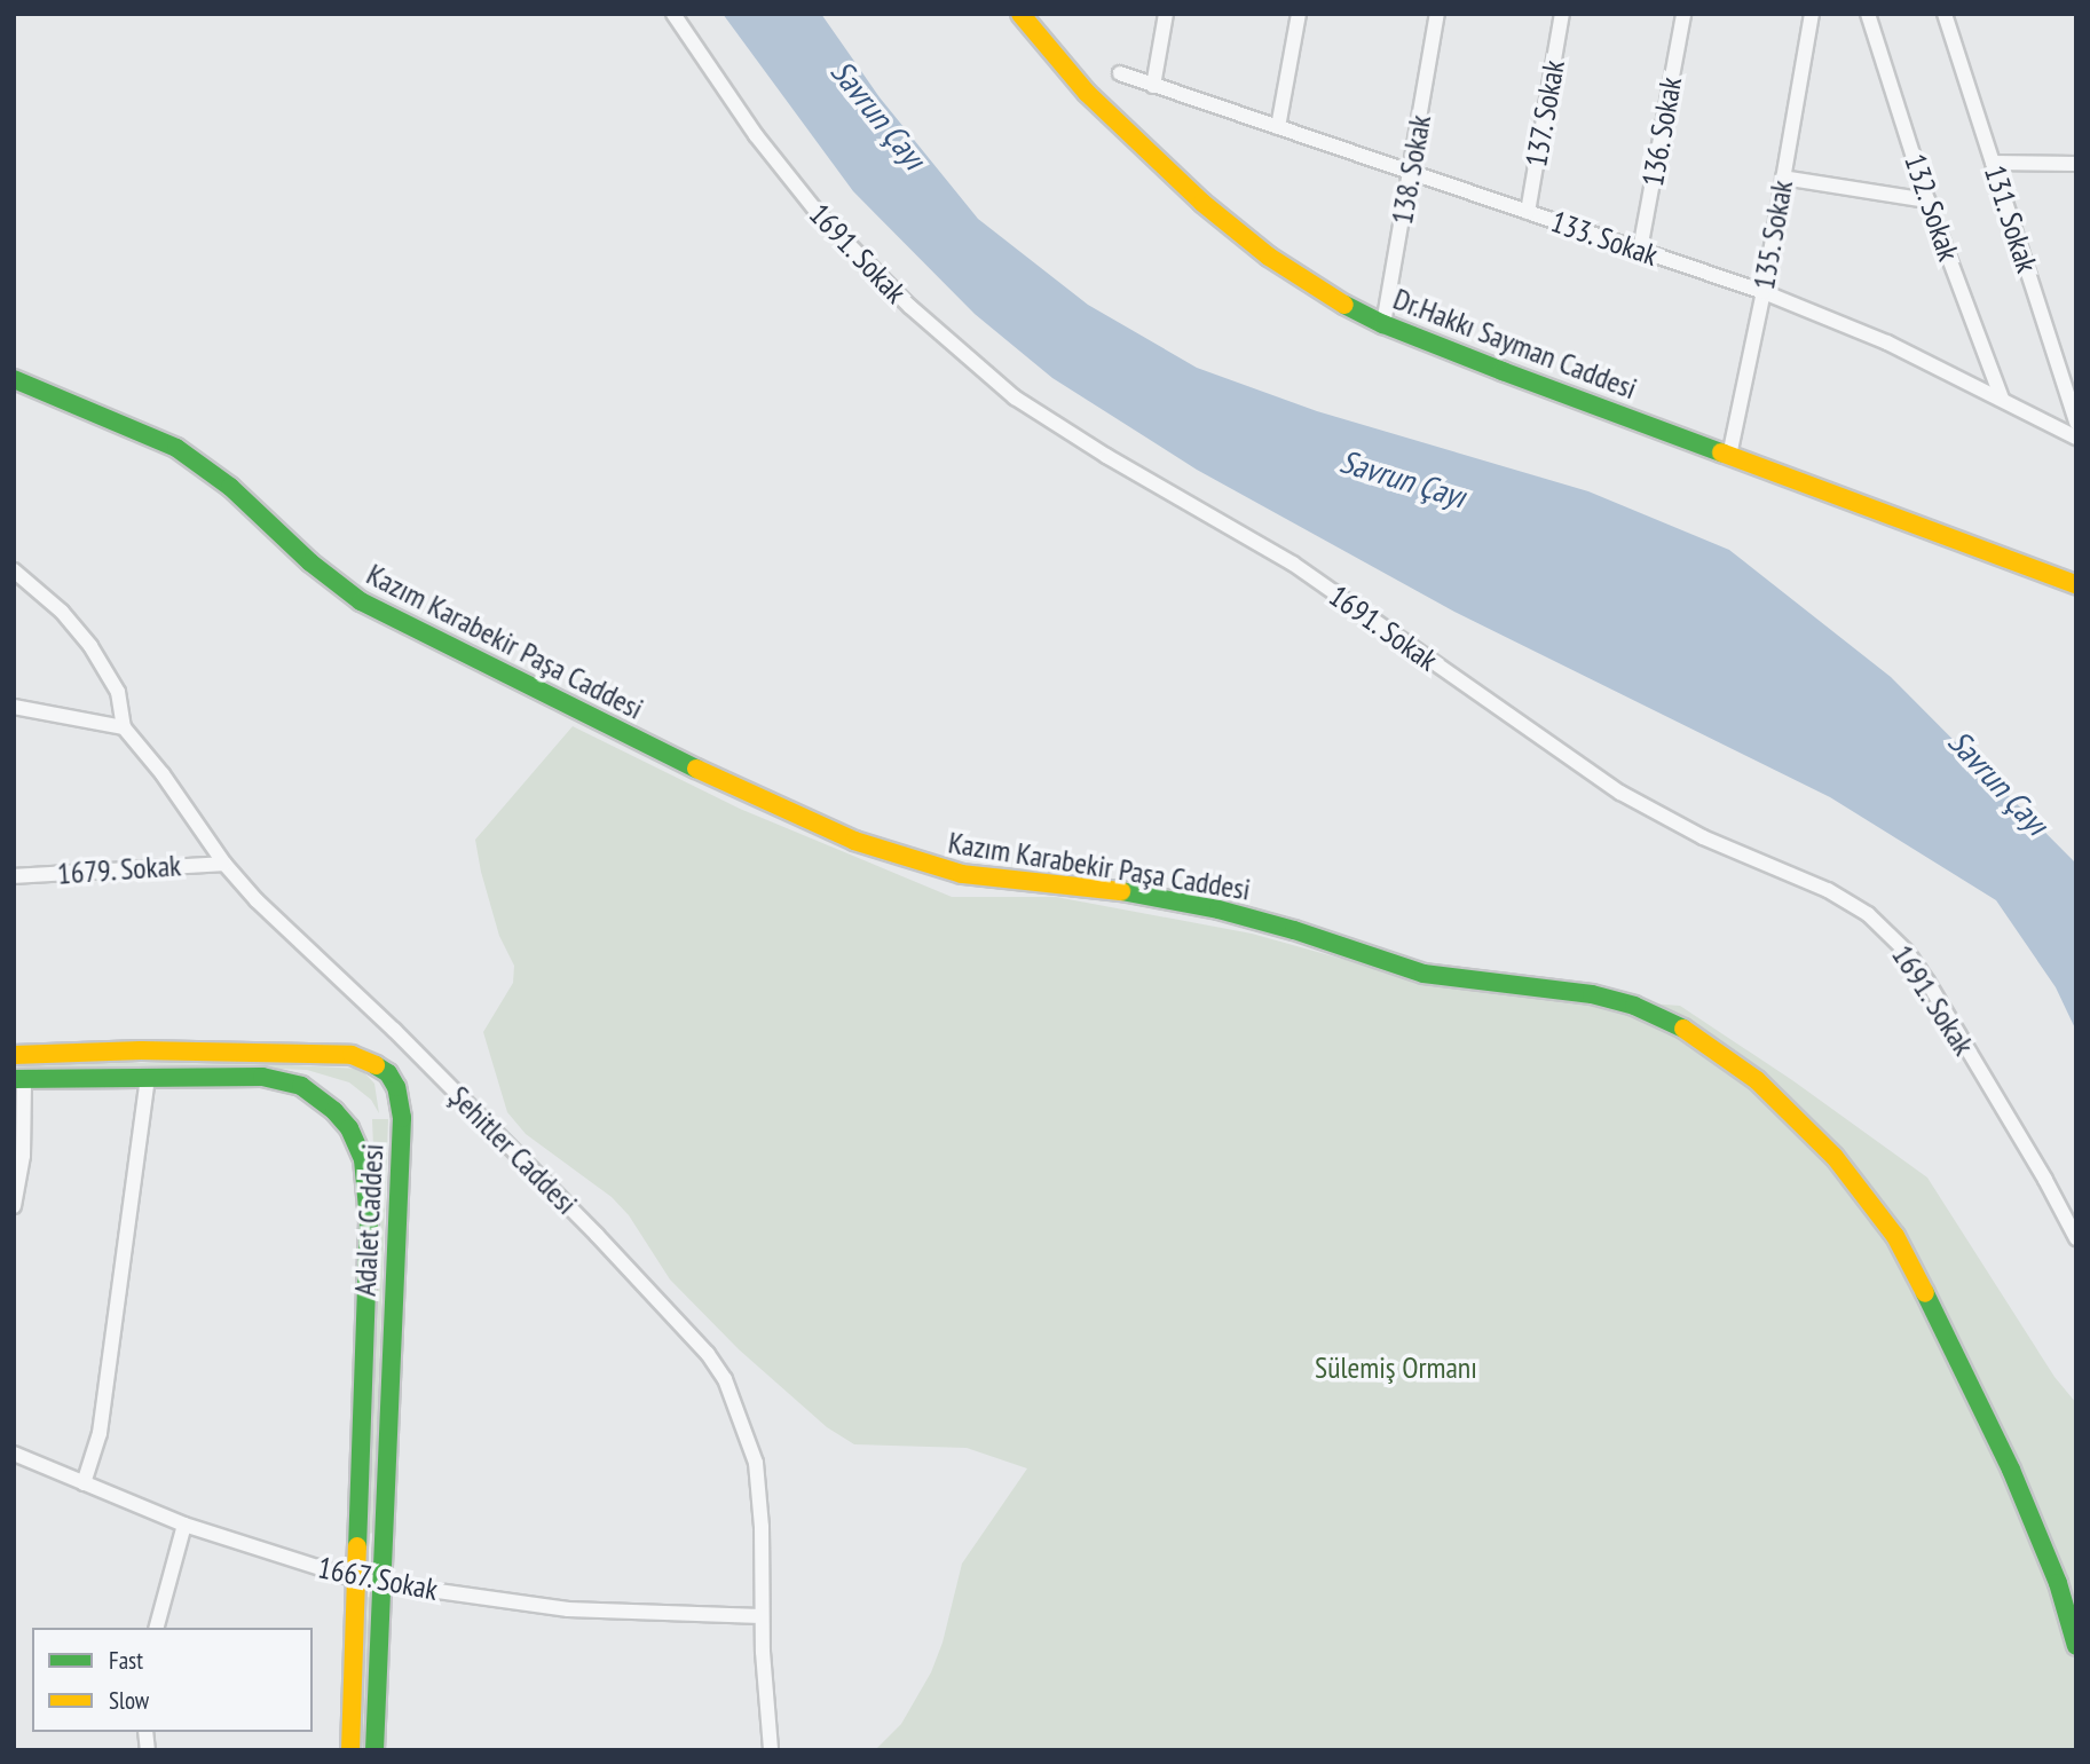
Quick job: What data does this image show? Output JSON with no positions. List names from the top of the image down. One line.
{"streets":{"street":["137. Sokak","136. Sokak","138. Sokak","132. Sokak","131. Sokak","135. Sokak","133. Sokak","1691. Sokak","Dr.Hakkı Sayman Caddesi","Kazım Karabekir Paşa Caddesi","1679. Sokak","Şehitler Caddesi","Adalet Caddesi","1667. Sokak"]},"crossings":[["137. Sokak","133. Sokak"],["136. Sokak","133. Sokak"],["138. Sokak","133. Sokak"],["138. Sokak","Dr.Hakkı Sayman Caddesi"],["132. Sokak","133. Sokak"],["135. Sokak","133. Sokak"],["135. Sokak","Dr.Hakkı Sayman Caddesi"],["1679. Sokak","Şehitler Caddesi"],["Şehitler Caddesi","1667. Sokak"],["Adalet Caddesi","1667. Sokak"]],"water":["Savrun Çayı"],"parks":["Sülemiş Ormanı"],"legend":["Fast","Slow"]}
